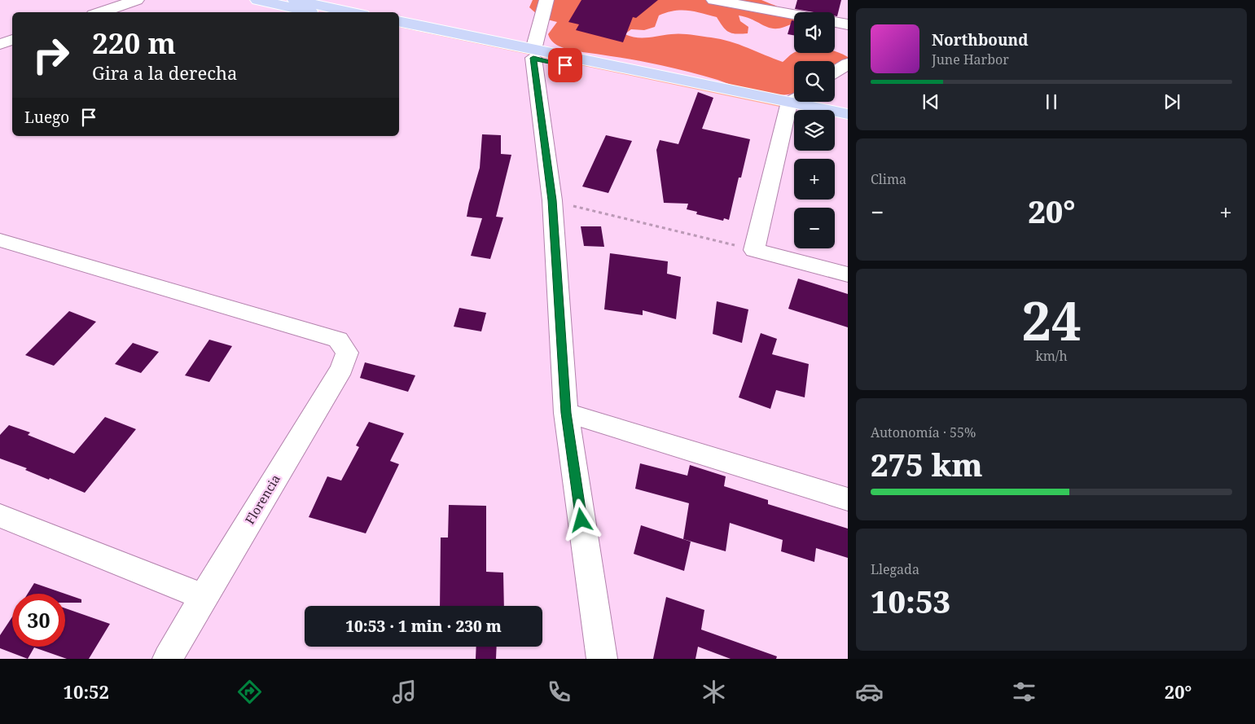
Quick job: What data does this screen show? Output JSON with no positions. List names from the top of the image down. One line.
{"streets":{"street":["Florencia"]},"page":{"map_buttons":["+","−"],"turn":["220 m","Gira a la derecha"],"song":["Northbound","June Harbor"],"then":"Luego","tile":["Clima",["24","km/h"],["Autonomía · 55%","275 km"],["Llegada","10:53"]],"heat":["−","20°","+"],"limit":"30","trip":"10:53 · 1 min · 230 m","tabs":["10:52","20°"]}}
